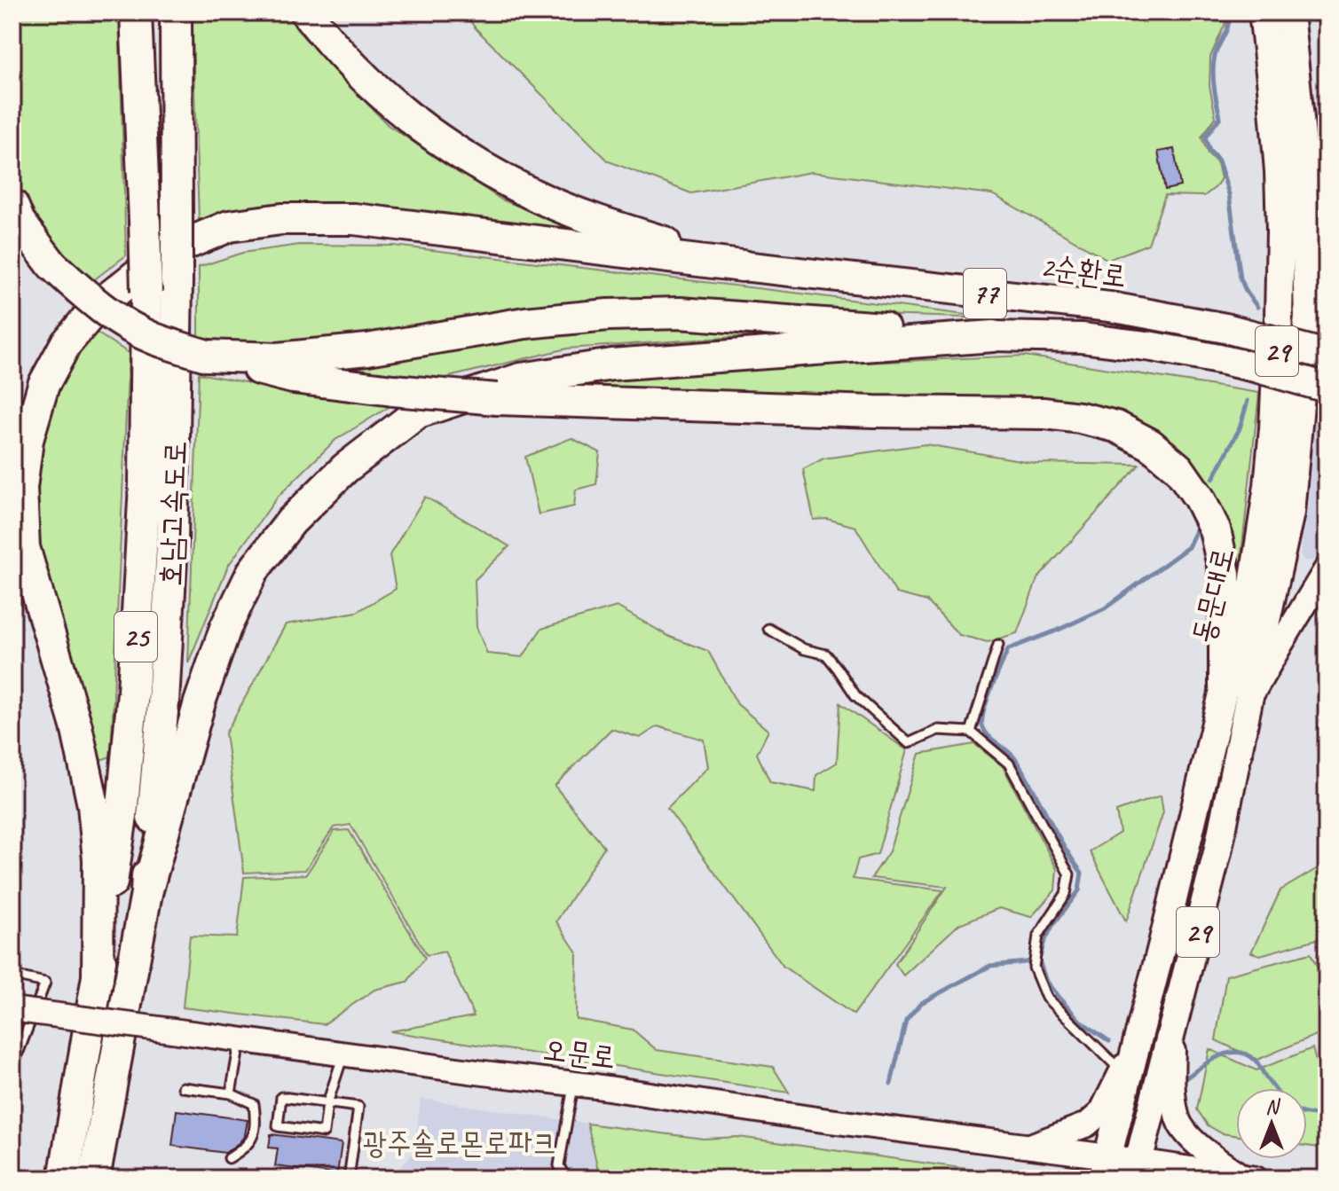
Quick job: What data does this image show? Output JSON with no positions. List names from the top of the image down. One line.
{"streets":{"highway":["2순환로","77","호남고속도로","25"],"main road":["29","동문대로","오문로"]},"crossings":[["동문대로","오문로"]],"parks":["광주솔로몬로파크"],"north":"top"}
